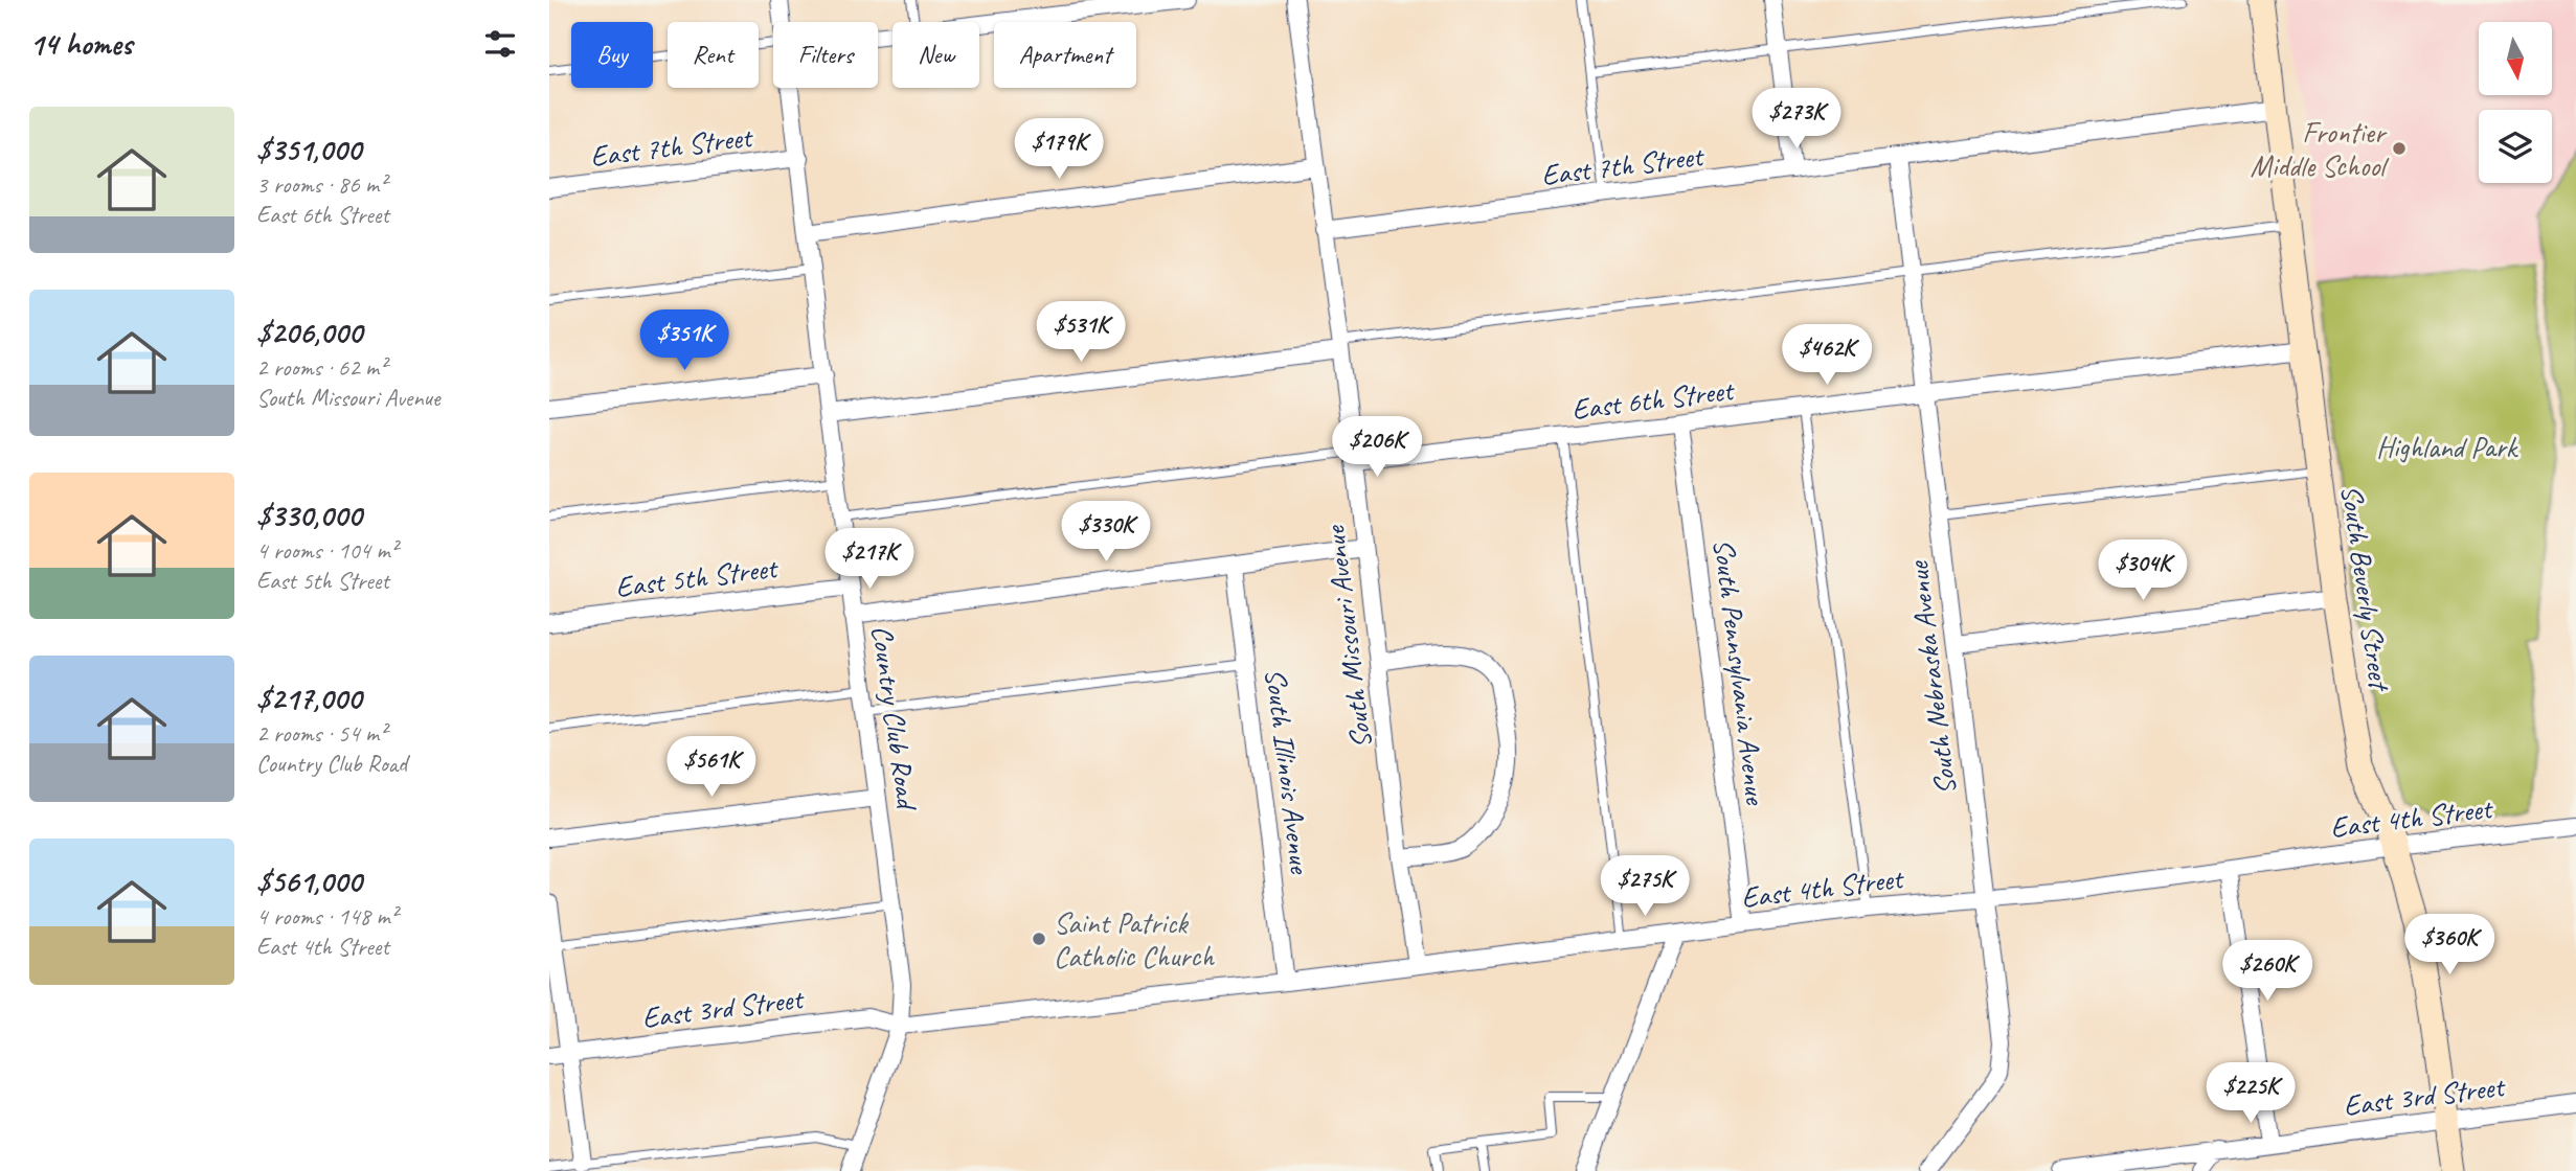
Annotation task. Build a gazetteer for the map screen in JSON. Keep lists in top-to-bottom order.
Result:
{
  "streets": {
    "main road": ["South Beverly Street"],
    "street": [
      "East 7th Street",
      "East 6th Street",
      "East 5th Street",
      "South Missouri Avenue",
      "South Pennsylvania Avenue",
      "South Nebraska Avenue",
      "Country Club Road",
      "South Illinois Avenue",
      "East 4th Street",
      "East 3rd Street"
    ]
  },
  "crossings": [
    ["East 7th Street", "South Beverly Street"],
    ["East 7th Street", "South Missouri Avenue"],
    ["East 7th Street", "South Nebraska Avenue"],
    ["East 7th Street", "Country Club Road"],
    ["East 6th Street", "South Beverly Street"],
    ["East 6th Street", "South Missouri Avenue"],
    ["East 6th Street", "South Pennsylvania Avenue"],
    ["East 6th Street", "South Nebraska Avenue"],
    ["East 5th Street", "Country Club Road"],
    ["South Beverly Street", "East 4th Street"],
    ["South Beverly Street", "East 3rd Street"],
    ["South Missouri Avenue", "East 4th Street"],
    ["South Pennsylvania Avenue", "East 4th Street"],
    ["South Nebraska Avenue", "East 4th Street"],
    ["Country Club Road", "East 4th Street"],
    ["Country Club Road", "East 3rd Street"],
    ["South Illinois Avenue", "East 4th Street"],
    ["East 4th Street", "East 3rd Street"]
  ],
  "parks": ["Highland Park"],
  "places": ["Frontier Middle School", "Saint Patrick Catholic Church"],
  "north": "bottom",
  "page": {
    "heading": "14 homes",
    "chip": [
      "Buy",
      "Rent",
      "Filters",
      "New",
      "Apartment"
    ],
    "list": [
      {
        "name": "$351,000",
        "note": "3 rooms · 86 m² · East 6th Street"
      },
      {
        "name": "$206,000",
        "note": "2 rooms · 62 m² · South Missouri Avenue"
      },
      {
        "name": "$330,000",
        "note": "4 rooms · 104 m² · East 5th Street"
      },
      {
        "name": "$217,000",
        "note": "2 rooms · 54 m² · Country Club Road"
      },
      {
        "name": "$561,000",
        "note": "4 rooms · 148 m² · East 4th Street"
      }
    ],
    "price": [
      "$273K",
      "$179K",
      "$531K",
      "$351K",
      "$462K",
      "$206K",
      "$330K",
      "$217K",
      "$304K",
      "$561K",
      "$275K",
      "$360K",
      "$260K",
      "$225K"
    ]
  }
}
